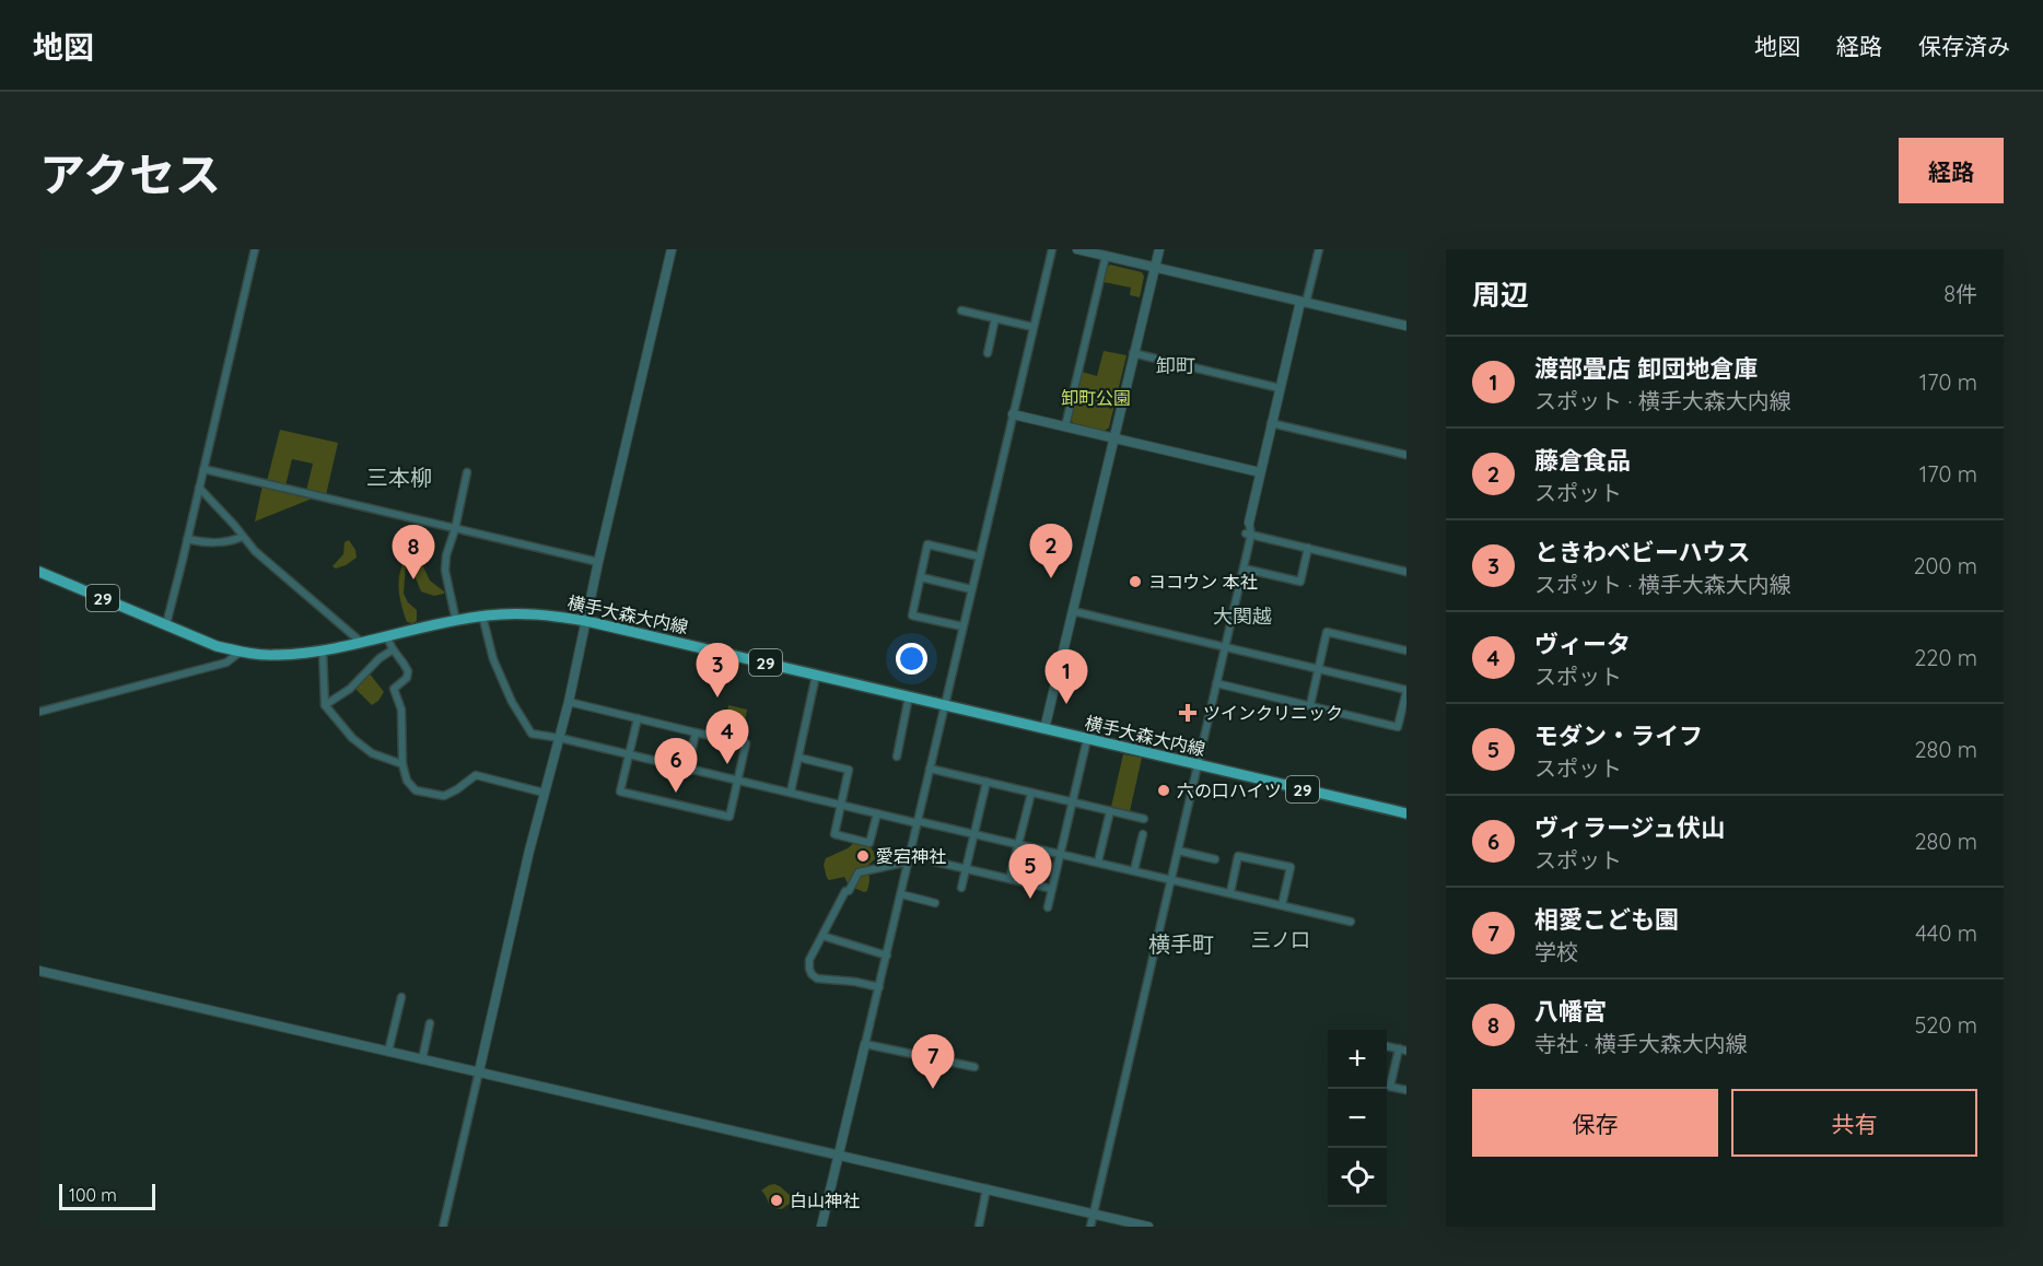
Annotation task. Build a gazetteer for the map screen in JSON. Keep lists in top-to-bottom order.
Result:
{
  "streets": {
    "main road": ["29", "横手大森大内線"]
  },
  "districts": [
    "卸町",
    "三本柳",
    "大関越",
    "三ノ口",
    "横手町"
  ],
  "parks": ["卸町公園"],
  "places": {
    "other": [
      "ヨコウン 本社",
      "六の口ハイツ",
      "愛宕神社",
      "白山神社"
    ],
    "health": ["ツインクリニック"]
  },
  "scale_bar": "100 m",
  "page": {
    "header": "地図",
    "nav": ["地図", "経路", "保存済み"],
    "title": "アクセス",
    "buttons": [
      "経路",
      ["保存", "共有"]
    ],
    "heading": ["周辺", "8件"],
    "list": [
      {
        "mark": "1",
        "name": "渡部畳店 卸団地倉庫",
        "note": "スポット · 横手大森大内線",
        "value": "170 m"
      },
      {
        "mark": "2",
        "name": "藤倉食品",
        "note": "スポット",
        "value": "170 m"
      },
      {
        "mark": "3",
        "name": "ときわベビーハウス",
        "note": "スポット · 横手大森大内線",
        "value": "200 m"
      },
      {
        "mark": "4",
        "name": "ヴィータ",
        "note": "スポット",
        "value": "220 m"
      },
      {
        "mark": "5",
        "name": "モダン・ライフ",
        "note": "スポット",
        "value": "280 m"
      },
      {
        "mark": "6",
        "name": "ヴィラージュ伏山",
        "note": "スポット",
        "value": "280 m"
      },
      {
        "mark": "7",
        "name": "相愛こども園",
        "note": "学校",
        "value": "440 m"
      },
      {
        "mark": "8",
        "name": "八幡宮",
        "note": "寺社 · 横手大森大内線",
        "value": "520 m"
      }
    ],
    "pins": [
      "2",
      "8",
      "3",
      "1",
      "4",
      "6",
      "5",
      "7"
    ],
    "map_buttons": ["+", "−"],
    "scale": "100 m"
  }
}
